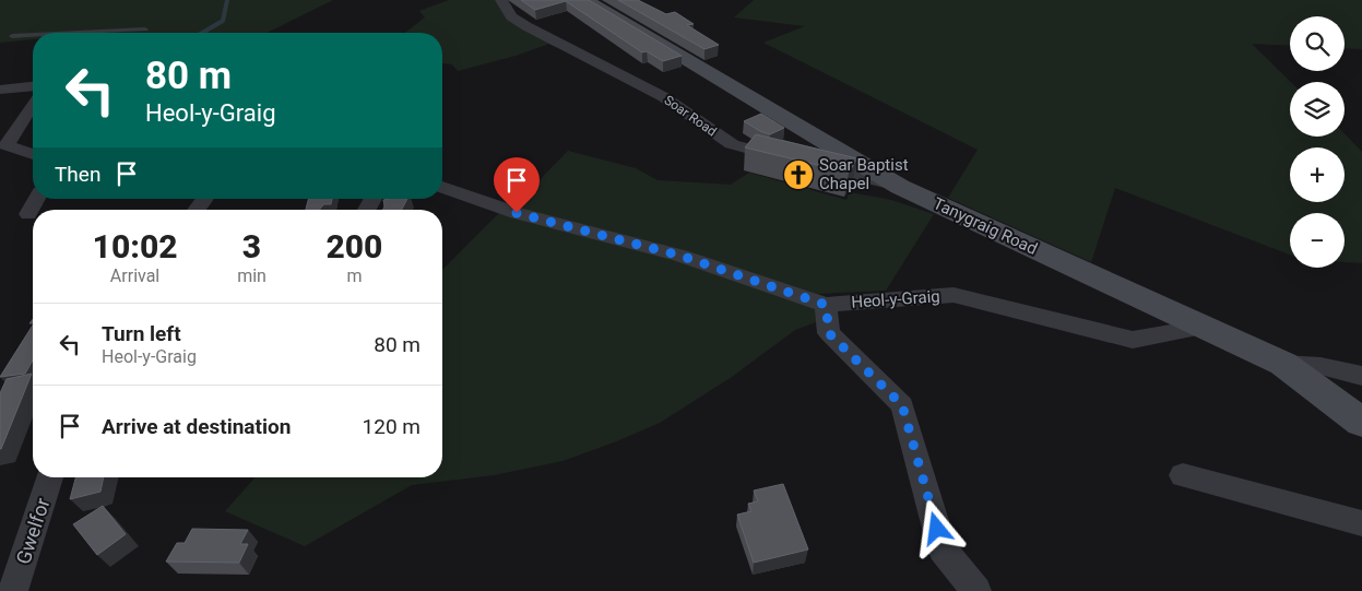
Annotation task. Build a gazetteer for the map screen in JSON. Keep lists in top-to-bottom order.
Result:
{
  "streets": {
    "main road": ["Tanygraig Road"],
    "street": ["Soar Road", "Heol-y-Graig", "Gwelfor"]
  },
  "crossings": [
    ["Tanygraig Road", "Heol-y-Graig"]
  ],
  "places": {
    "church": ["Soar Baptist Chapel"]
  },
  "page": {
    "map_buttons": ["+", "−"],
    "turn": ["80 m", "Heol-y-Graig"],
    "then": "Then",
    "eta": [
      "10:02",
      "Arrival",
      "3",
      "min",
      "200",
      "m"
    ],
    "list": [
      {
        "name": "Turn left",
        "note": "Heol-y-Graig",
        "value": "80 m"
      },
      {
        "name": "Arrive at destination",
        "value": "120 m"
      }
    ]
  }
}
